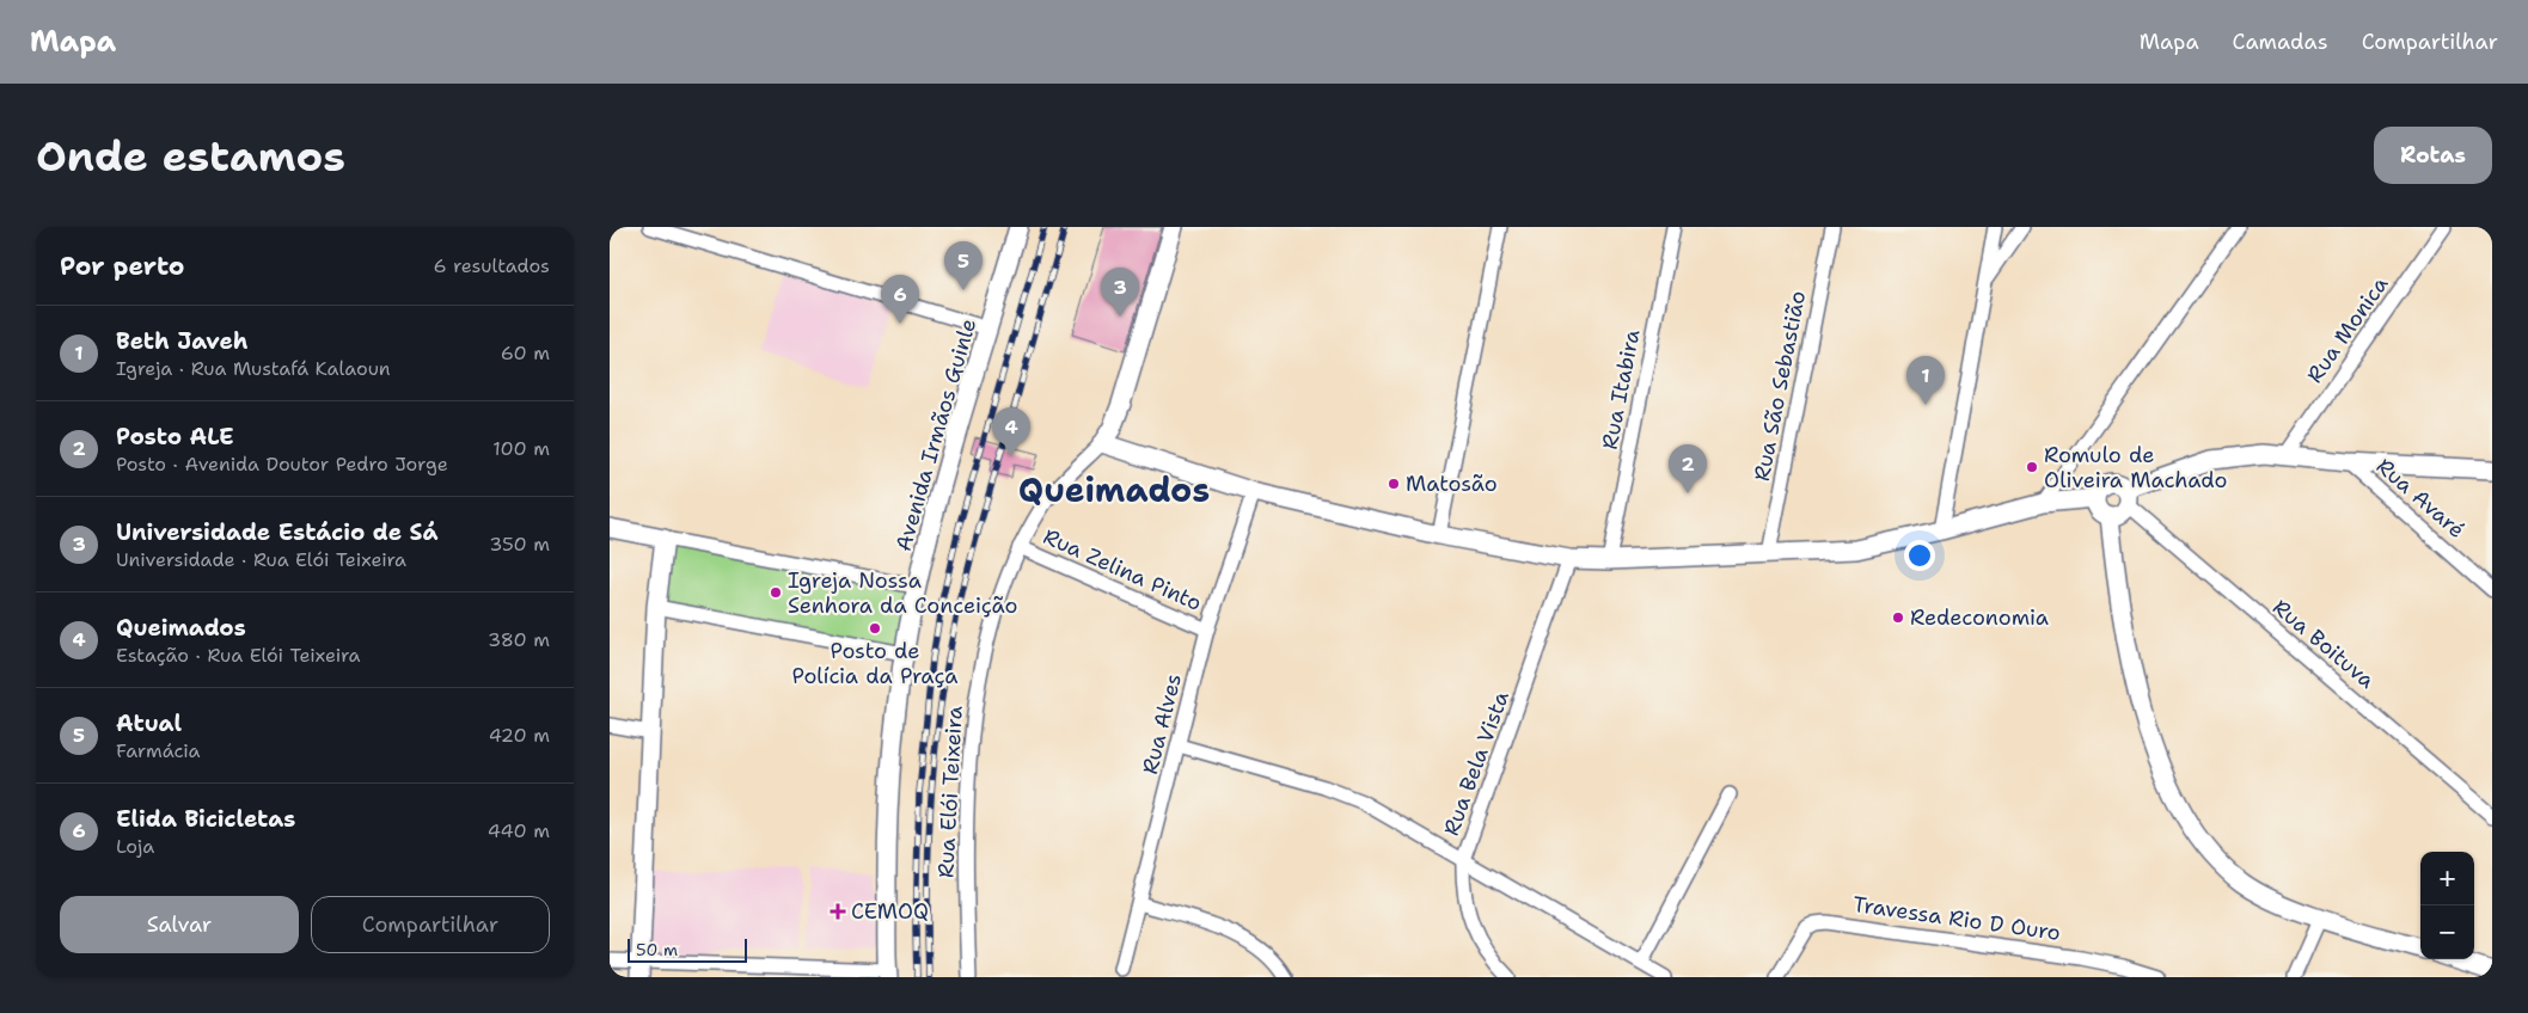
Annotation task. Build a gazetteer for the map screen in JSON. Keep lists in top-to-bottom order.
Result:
{
  "streets": {
    "main road": ["Avenida Irmãos Guinle", "Rua Elói Teixeira"],
    "street": [
      "Rua Monica",
      "Rua São Sebastião",
      "Rua Itabira",
      "Rua Avaré",
      "Rua Zelina Pinto",
      "Rua Boituva",
      "Rua Alves",
      "Rua Bela Vista",
      "Travessa Rio D Ouro"
    ]
  },
  "crossings": [
    ["Rua Zelina Pinto", "Rua Alves"],
    ["Rua Zelina Pinto", "Rua Elói Teixeira"]
  ],
  "districts": ["Queimados"],
  "places": {
    "other": [
      "Romulo de Oliveira Machado",
      "Matosão",
      "Igreja Nossa Senhora da Conceição",
      "Redeconomia",
      "Posto de Polícia da Praça"
    ],
    "health": ["CEMOQ"]
  },
  "scale_bar": "50 m",
  "page": {
    "header": "Mapa",
    "nav": ["Mapa", "Camadas", "Compartilhar"],
    "buttons": [
      "Rotas",
      ["Salvar", "Compartilhar"]
    ],
    "title": "Onde estamos",
    "heading": ["Por perto", "6 resultados"],
    "pins": [
      "5",
      "3",
      "6",
      "1",
      "4",
      "2"
    ],
    "list": [
      {
        "mark": "1",
        "name": "Beth Javeh",
        "note": "Igreja · Rua Mustafá Kalaoun",
        "value": "60 m"
      },
      {
        "mark": "2",
        "name": "Posto ALE",
        "note": "Posto · Avenida Doutor Pedro Jorge",
        "value": "100 m"
      },
      {
        "mark": "3",
        "name": "Universidade Estácio de Sá",
        "note": "Universidade · Rua Elói Teixeira",
        "value": "350 m"
      },
      {
        "mark": "4",
        "name": "Queimados",
        "note": "Estação · Rua Elói Teixeira",
        "value": "380 m"
      },
      {
        "mark": "5",
        "name": "Atual",
        "note": "Farmácia",
        "value": "420 m"
      },
      {
        "mark": "6",
        "name": "Elida Bicicletas",
        "note": "Loja",
        "value": "440 m"
      }
    ],
    "map_buttons": ["+", "−"],
    "scale": "50 m"
  }
}
